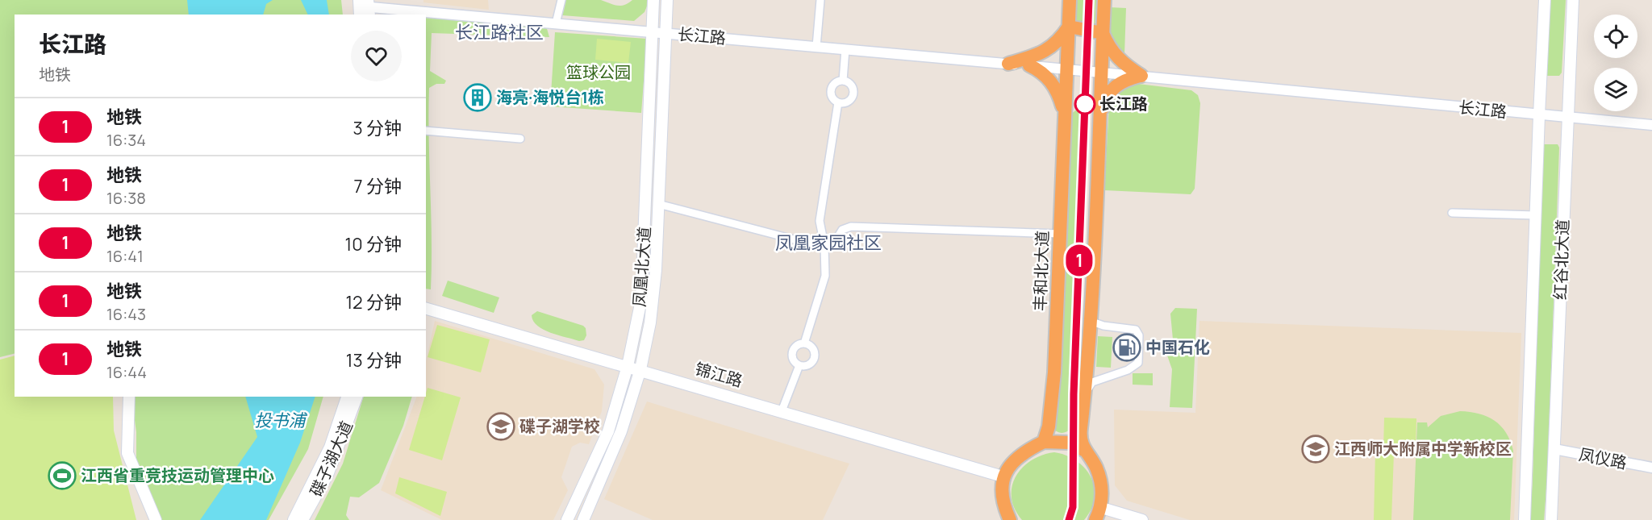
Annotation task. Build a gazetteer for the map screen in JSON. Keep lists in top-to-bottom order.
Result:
{
  "streets": {
    "highway": ["丰和北大道"],
    "main road": [
      "红谷北大道",
      "凤凰北大道",
      "锦江路",
      "碟子湖大道"
    ],
    "street": ["长江路", "凤仪路"]
  },
  "crossings": [
    ["长江路", "红谷北大道"],
    ["长江路", "凤凰北大道"],
    ["长江路", "丰和北大道"],
    ["红谷北大道", "凤仪路"],
    ["凤凰北大道", "锦江路"]
  ],
  "districts": ["长江路社区", "凤凰家园社区"],
  "water": ["投书浦"],
  "parks": ["篮球公园"],
  "places": {
    "building": ["海亮·海悦台1栋"],
    "other": ["长江路"],
    "fuel station": ["中国石化"],
    "school or university": ["碟子湖学校", "江西师大附属中学新校区"],
    "sports": ["江西省重竞技运动管理中心"]
  },
  "lines": ["metro line 1"],
  "page": {
    "on_map": "1",
    "heading": ["长江路", "地铁"],
    "list": [
      {
        "mark": "1",
        "name": "地铁",
        "note": "16:34",
        "value": "3 分钟"
      },
      {
        "mark": "1",
        "name": "地铁",
        "note": "16:38",
        "value": "7 分钟"
      },
      {
        "mark": "1",
        "name": "地铁",
        "note": "16:41",
        "value": "10 分钟"
      },
      {
        "mark": "1",
        "name": "地铁",
        "note": "16:43",
        "value": "12 分钟"
      },
      {
        "mark": "1",
        "name": "地铁",
        "note": "16:44",
        "value": "13 分钟"
      }
    ]
  }
}
